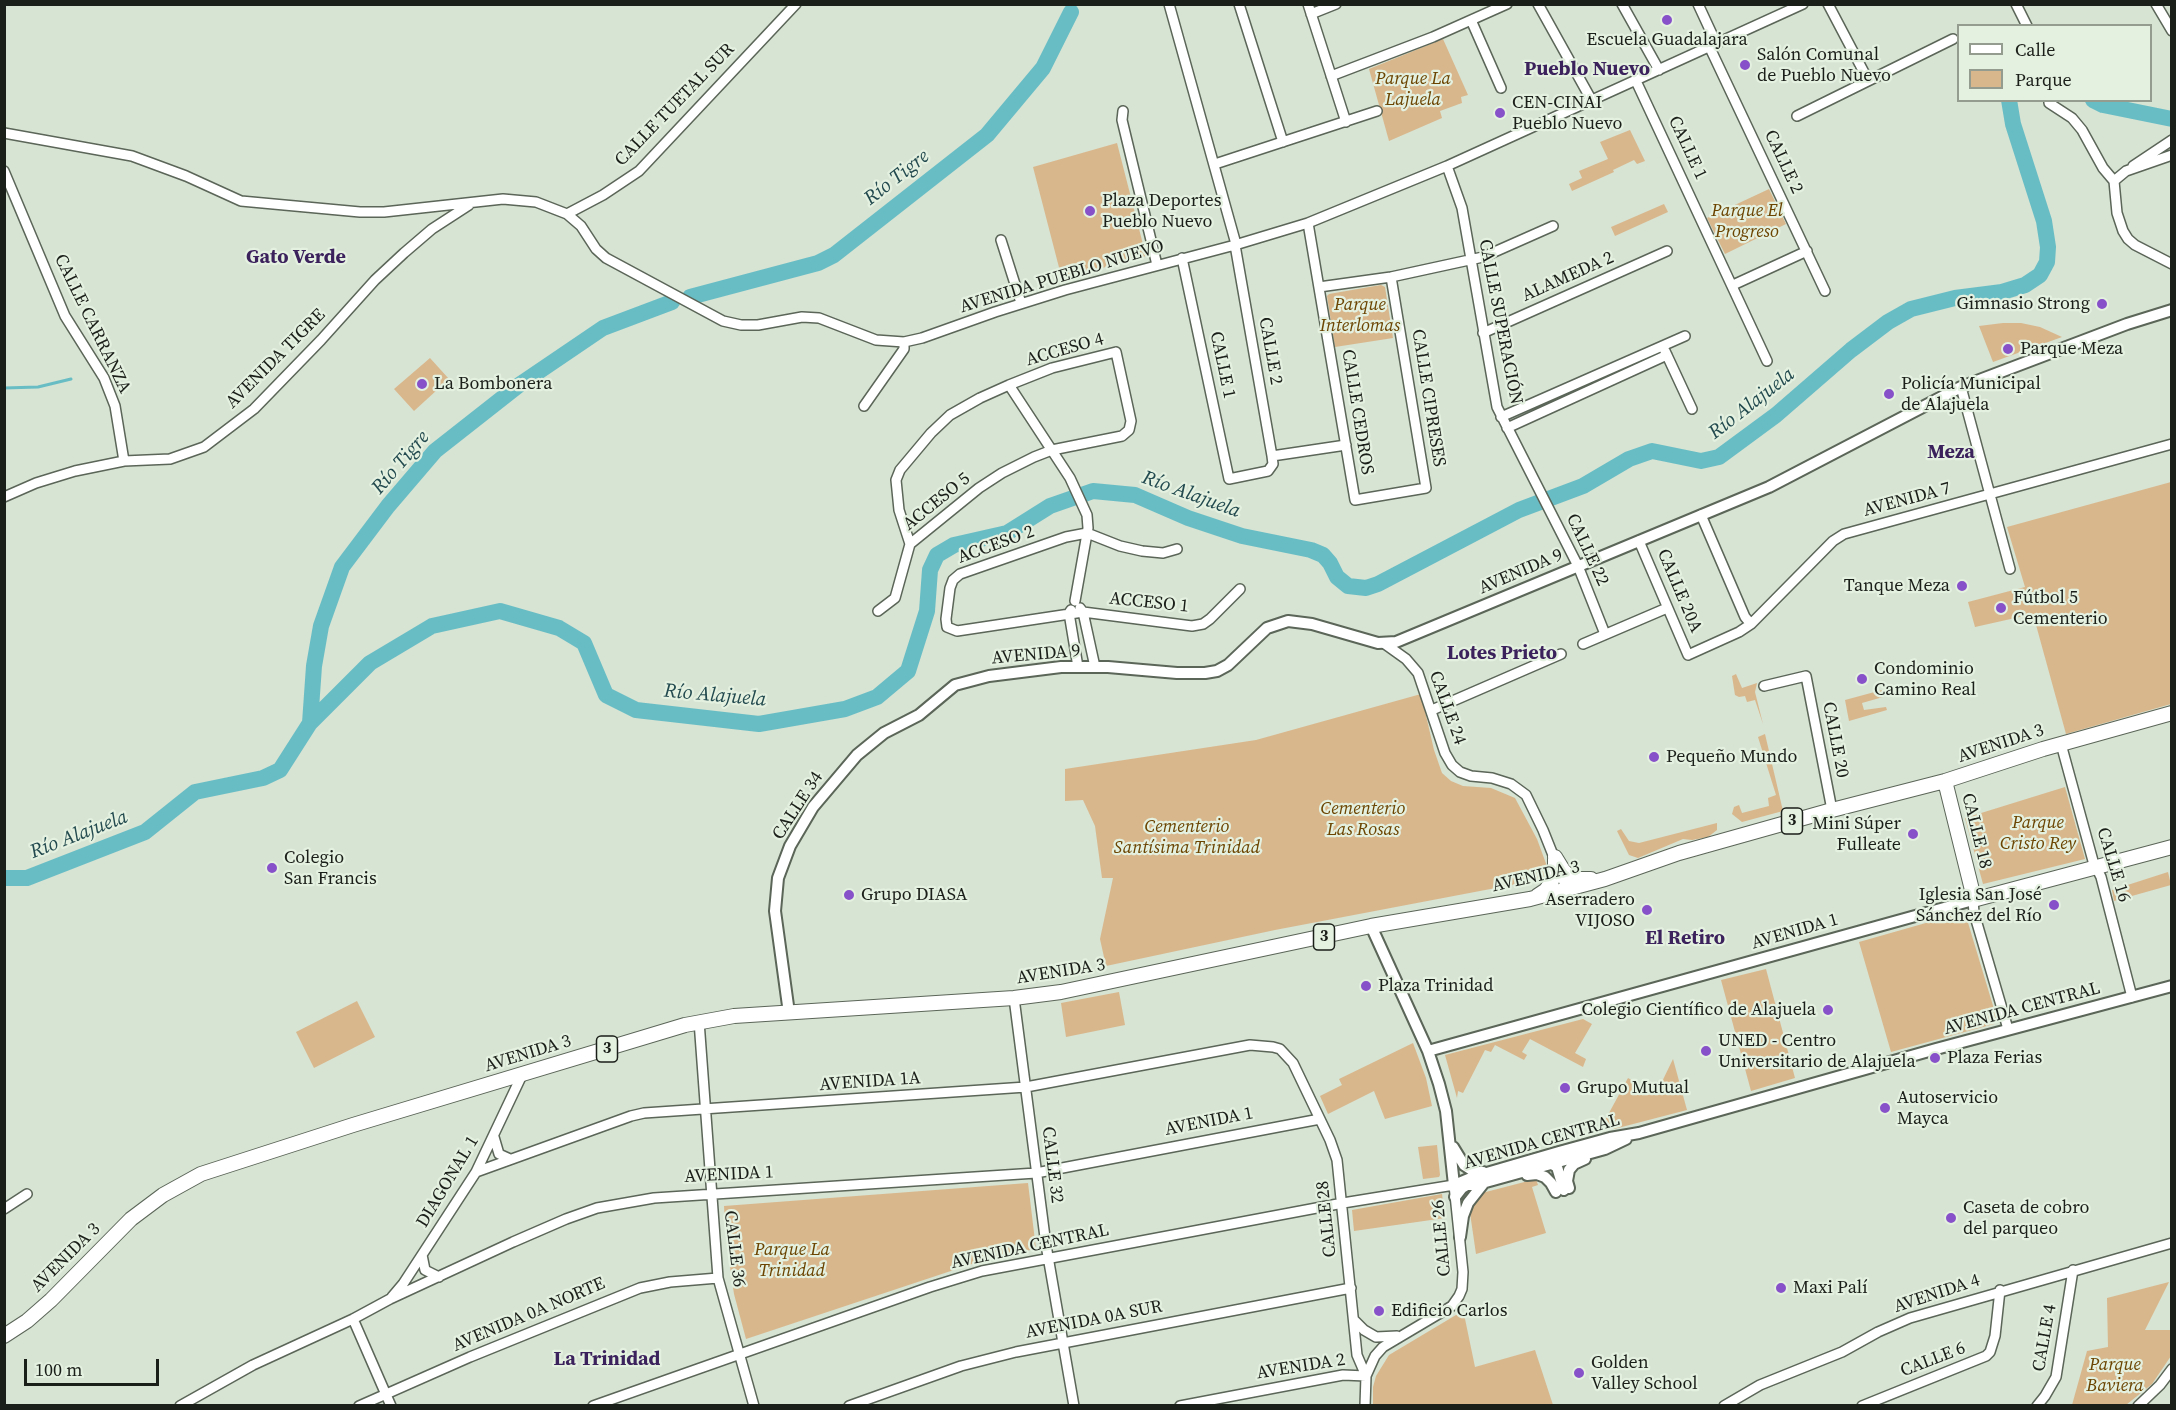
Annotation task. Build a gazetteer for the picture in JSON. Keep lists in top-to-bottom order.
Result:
{
  "streets": {
    "main road": [
      "AVENIDA 3",
      "3",
      "CALLE 18",
      "AVENIDA 1"
    ],
    "street": [
      "CALLE TUETAL SUR",
      "CALLE 1",
      "CALLE 2",
      "AVENIDA PUEBLO NUEVO",
      "ALAMEDA 2",
      "CALLE SUPERACIÓN",
      "CALLE CARRANZA",
      "ACCESO 4",
      "AVENIDA TIGRE",
      "CALLE CIPRESES",
      "CALLE CEDROS",
      "AVENIDA 7",
      "ACCESO 5",
      "ACCESO 2",
      "CALLE 22",
      "AVENIDA 9",
      "CALLE 20A",
      "ACCESO 1",
      "CALLE 24",
      "CALLE 20",
      "CALLE 34",
      "CALLE 16",
      "AVENIDA CENTRAL",
      "AVENIDA 1A",
      "CALLE 32",
      "DIAGONAL 1",
      "CALLE 28",
      "CALLE 26",
      "CALLE 36",
      "AVENIDA 4",
      "AVENIDA 0A NORTE",
      "AVENIDA 0A SUR",
      "CALLE 4",
      "CALLE 6",
      "AVENIDA 2"
    ]
  },
  "crossings": [
    ["CALLE TUETAL SUR", "AVENIDA PUEBLO NUEVO"],
    ["CALLE 1", "CALLE 2"],
    ["CALLE 1", "AVENIDA PUEBLO NUEVO"],
    ["CALLE 2", "AVENIDA PUEBLO NUEVO"],
    ["AVENIDA PUEBLO NUEVO", "CALLE SUPERACIÓN"],
    ["AVENIDA PUEBLO NUEVO", "AVENIDA TIGRE"],
    ["AVENIDA PUEBLO NUEVO", "CALLE CEDROS"],
    ["ALAMEDA 2", "CALLE SUPERACIÓN"],
    ["CALLE SUPERACIÓN", "CALLE 22"],
    ["CALLE CARRANZA", "AVENIDA TIGRE"],
    ["ACCESO 4", "ACCESO 5"],
    ["CALLE CIPRESES", "CALLE CEDROS"],
    ["AVENIDA 7", "CALLE 20A"],
    ["ACCESO 2", "ACCESO 1"],
    ["CALLE 22", "AVENIDA 9"],
    ["AVENIDA 9", "CALLE 20A"],
    ["AVENIDA 9", "CALLE 24"],
    ["AVENIDA 9", "CALLE 34"],
    ["CALLE 24", "AVENIDA 3"],
    ["CALLE 20", "AVENIDA 3"],
    ["AVENIDA 3", "CALLE 34"],
    ["AVENIDA 3", "CALLE 18"],
    ["AVENIDA 3", "CALLE 16"],
    ["AVENIDA 3", "CALLE 32"],
    ["AVENIDA 3", "DIAGONAL 1"],
    ["AVENIDA 3", "CALLE 36"],
    ["CALLE 18", "AVENIDA 1"],
    ["CALLE 18", "AVENIDA CENTRAL"],
    ["CALLE 16", "AVENIDA 1"],
    ["CALLE 16", "AVENIDA CENTRAL"],
    ["AVENIDA 1", "CALLE 32"],
    ["AVENIDA 1", "DIAGONAL 1"],
    ["AVENIDA 1", "CALLE 28"],
    ["AVENIDA 1", "CALLE 36"],
    ["AVENIDA CENTRAL", "CALLE 32"],
    ["AVENIDA CENTRAL", "CALLE 28"],
    ["AVENIDA CENTRAL", "CALLE 26"],
    ["AVENIDA CENTRAL", "CALLE 36"],
    ["AVENIDA 1A", "CALLE 32"],
    ["AVENIDA 1A", "DIAGONAL 1"],
    ["AVENIDA 1A", "CALLE 28"],
    ["AVENIDA 1A", "CALLE 36"],
    ["CALLE 32", "AVENIDA 0A SUR"],
    ["CALLE 28", "AVENIDA 0A SUR"],
    ["CALLE 28", "AVENIDA 2"],
    ["CALLE 26", "AVENIDA 2"],
    ["CALLE 36", "AVENIDA 0A NORTE"],
    ["AVENIDA 4", "CALLE 4"],
    ["AVENIDA 4", "CALLE 6"]
  ],
  "districts": [
    "Pueblo Nuevo",
    "Gato Verde",
    "Meza",
    "Lotes Prieto",
    "El Retiro",
    "La Trinidad"
  ],
  "water": ["Río Tigre", "Río Alajuela"],
  "parks": [
    "Parque La Lajuela",
    "Parque El Progreso",
    "Parque Interlomas",
    "Cementerio Las Rosas",
    "Parque Cristo Rey",
    "Cementerio Santísima Trinidad",
    "Parque La Trinidad",
    "Parque Baviera"
  ],
  "places": [
    "Escuela Guadalajara",
    "Salón Comunal de Pueblo Nuevo",
    "CEN-CINAI Pueblo Nuevo",
    "Plaza Deportes Pueblo Nuevo",
    "Gimnasio Strong",
    "Parque Meza",
    "La Bombonera",
    "Policía Municipal de Alajuela",
    "Tanque Meza",
    "Fútbol 5 Cementerio",
    "Condominio Camino Real",
    "Pequeño Mundo",
    "Mini Súper Fulleate",
    "Colegio San Francis",
    "Grupo DIASA",
    "Iglesia San José Sánchez del Río",
    "Aserradero VIJOSO",
    "Plaza Trinidad",
    "Colegio Científico de Alajuela",
    "UNED - Centro Universitario de Alajuela",
    "Plaza Ferias",
    "Grupo Mutual",
    "Autoservicio Mayca",
    "Caseta de cobro del parqueo",
    "Maxi Palí",
    "Edificio Carlos",
    "Golden Valley School"
  ],
  "legend": ["Calle", "Parque"],
  "scale_bar": "100 m"
}
